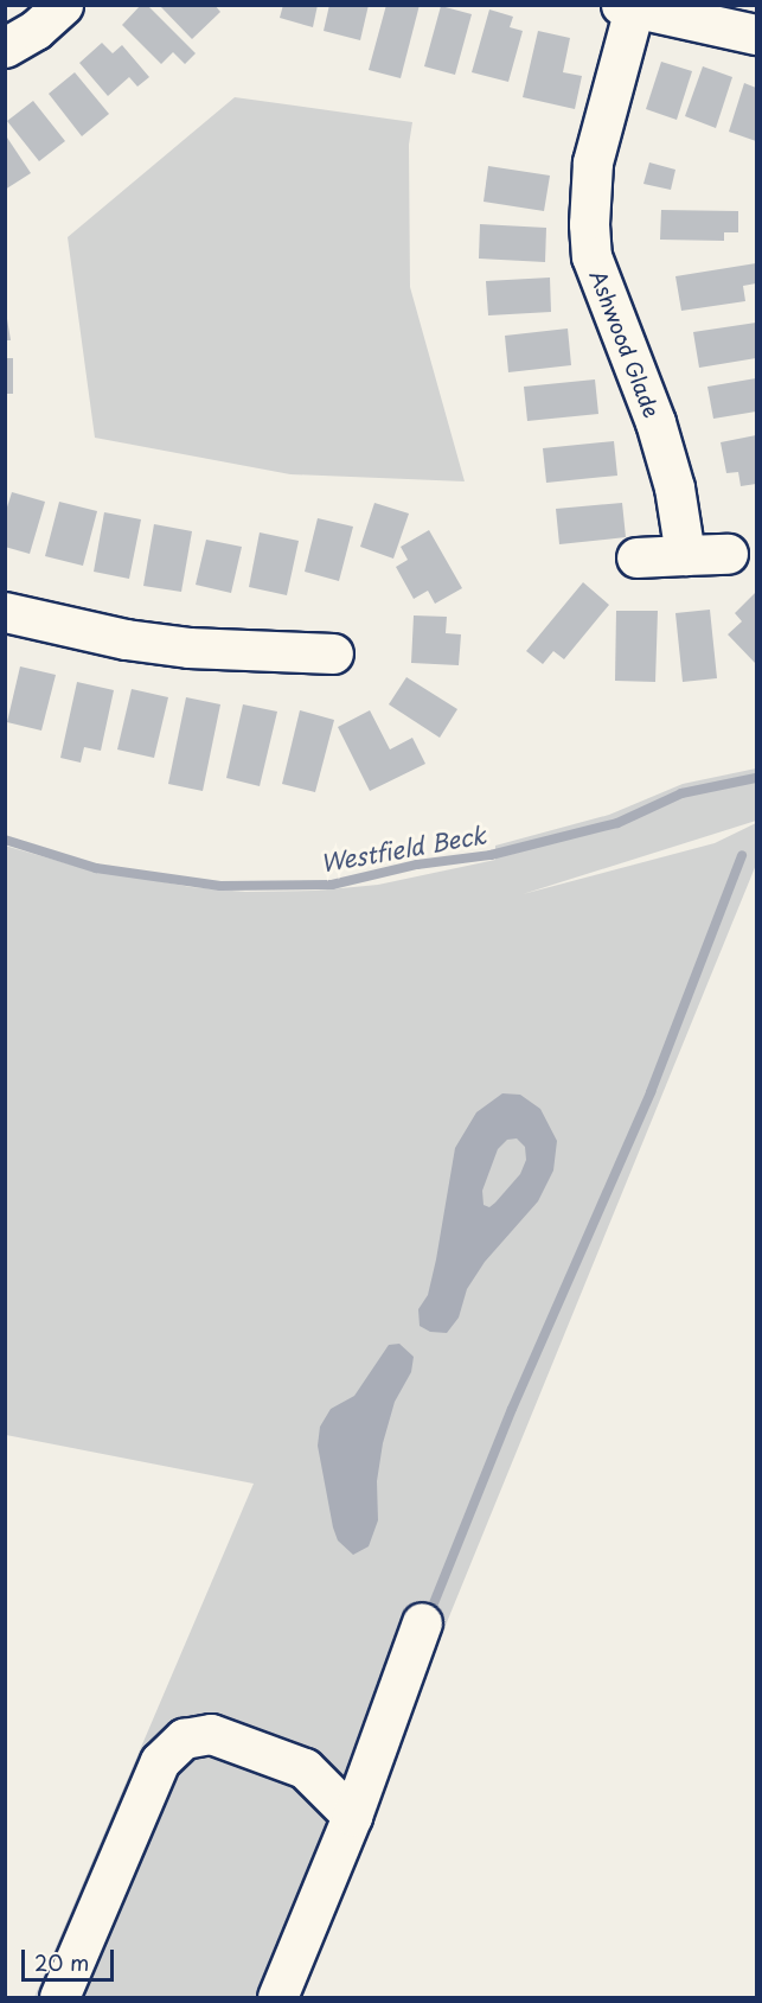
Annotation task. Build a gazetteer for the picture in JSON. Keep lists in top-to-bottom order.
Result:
{
  "streets": {
    "street": ["Ashwood Glade"]
  },
  "water": ["Westfield Beck"],
  "scale_bar": "20 m"
}
